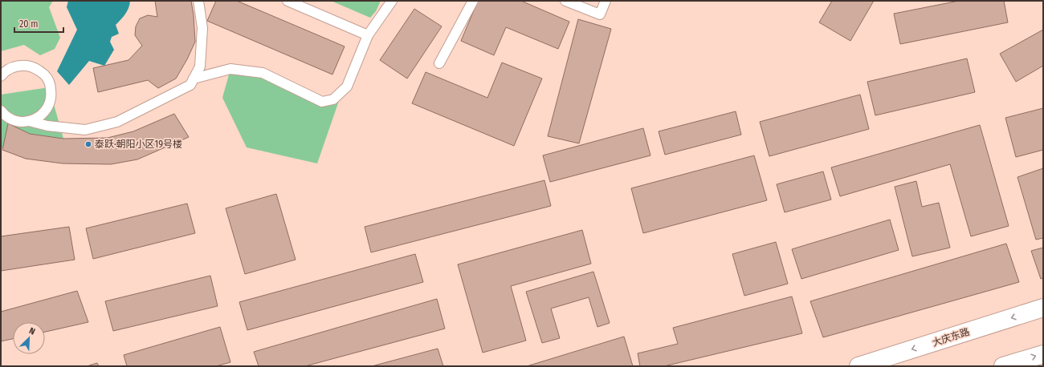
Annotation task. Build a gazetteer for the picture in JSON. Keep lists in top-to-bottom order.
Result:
{
  "streets": {
    "main road": ["大庆东路"]
  },
  "one_way": ["大庆东路"],
  "places": ["泰跃·朝阳小区19号楼"],
  "scale_bar": "20 m",
  "north": "top right"
}
